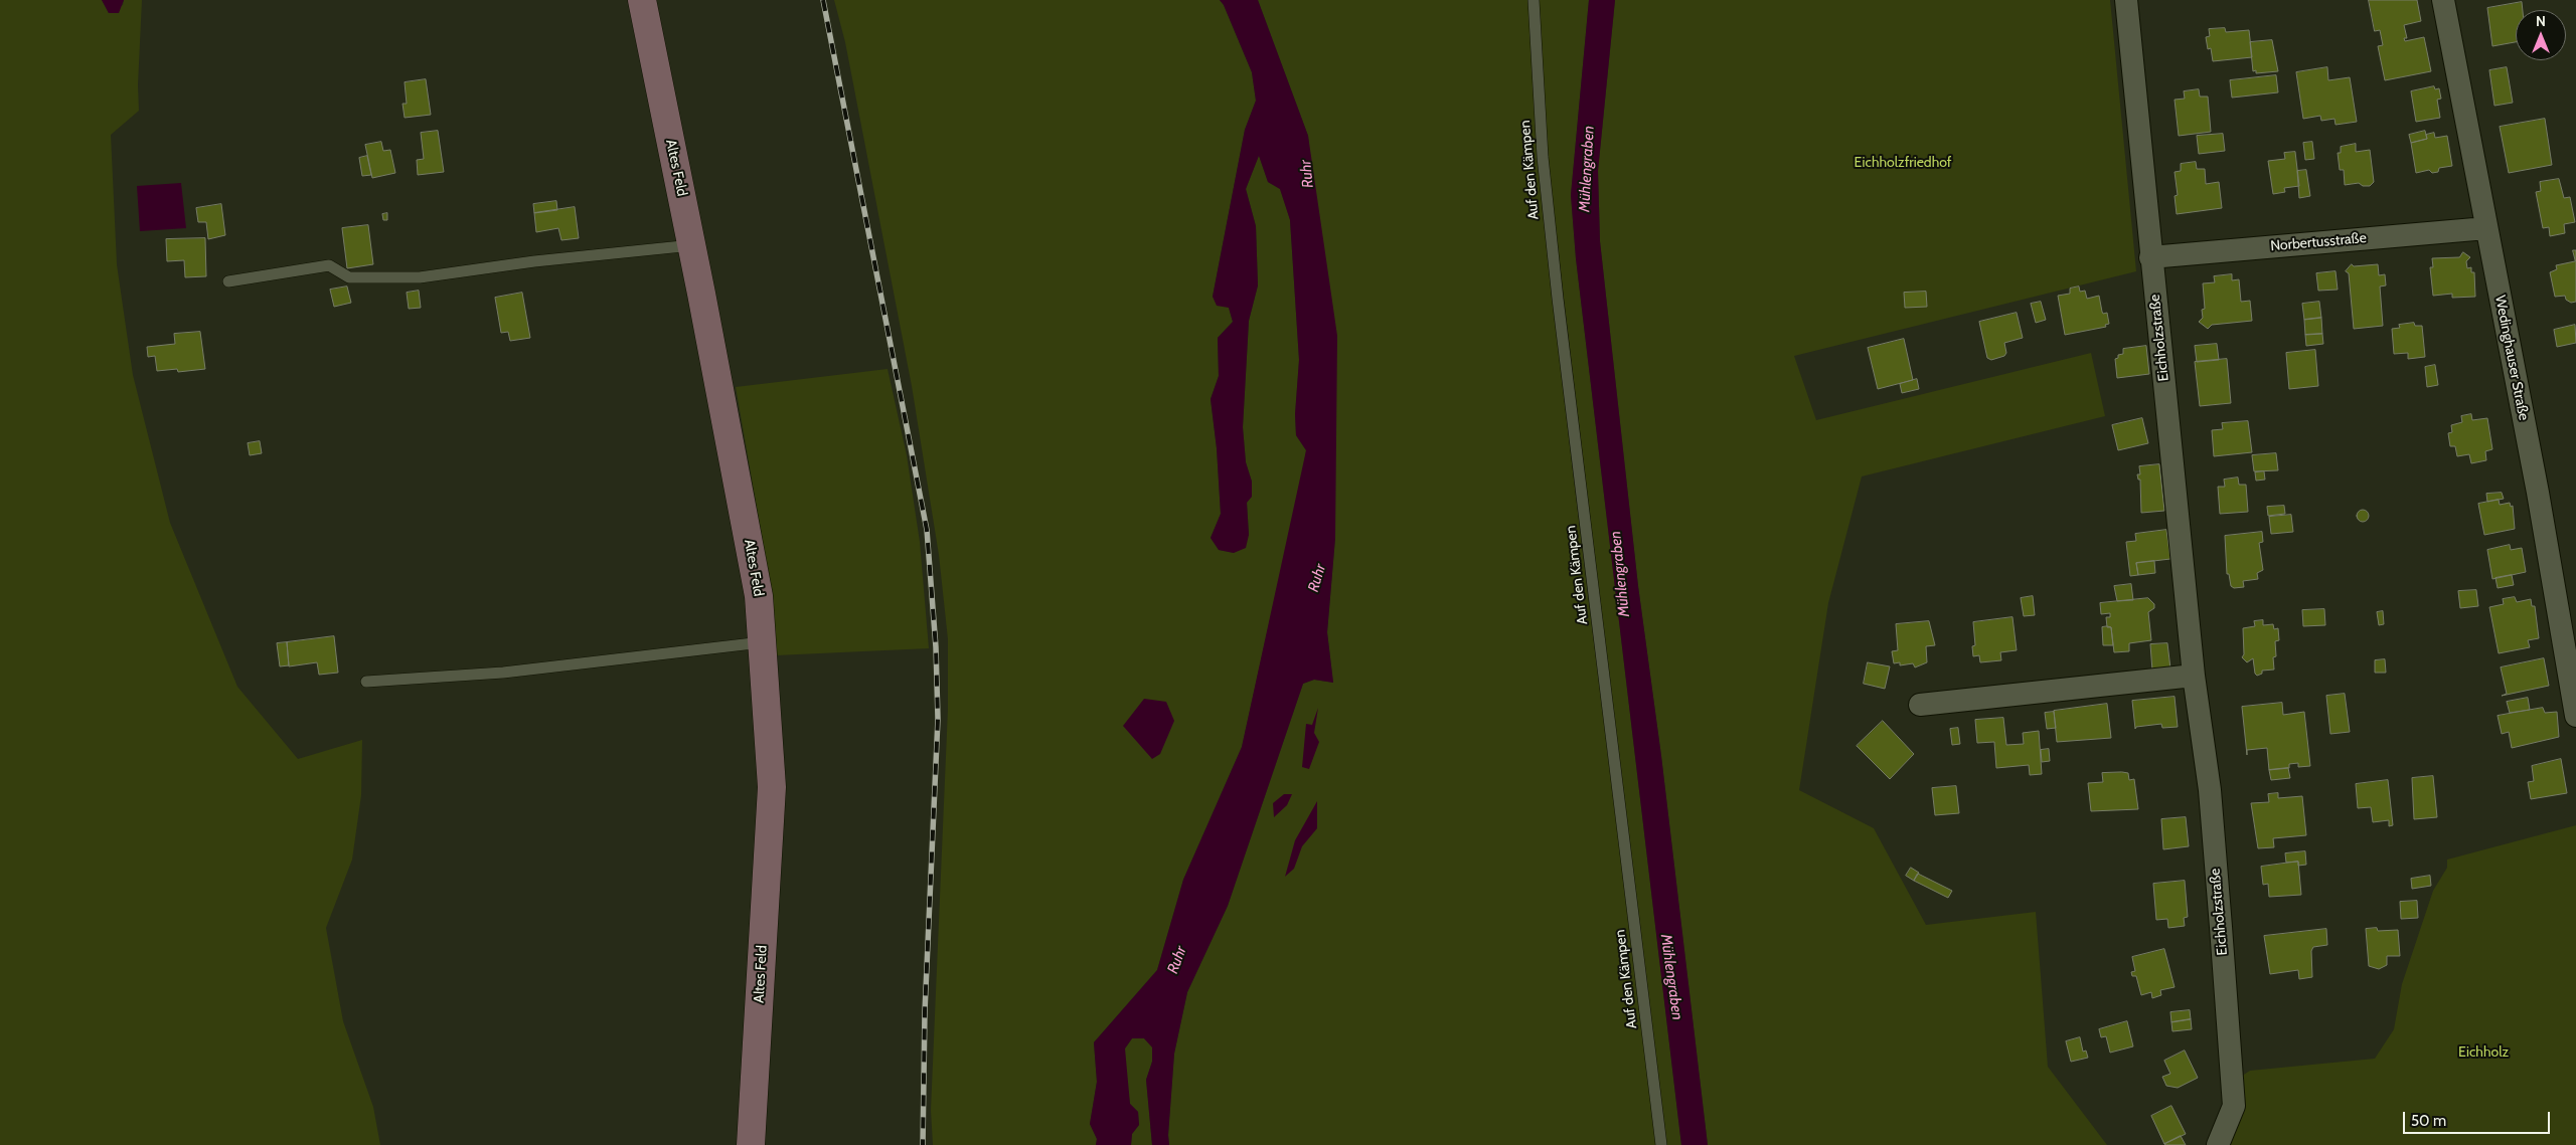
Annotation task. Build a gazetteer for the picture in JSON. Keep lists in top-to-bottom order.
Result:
{
  "streets": {
    "main road": ["Altes Feld"],
    "street": ["Norbertusstraße", "Eichholzstraße", "Wedinghauser Straße"],
    "lane": ["Auf den Kämpen"]
  },
  "crossings": [
    ["Norbertusstraße", "Eichholzstraße"],
    ["Norbertusstraße", "Wedinghauser Straße"]
  ],
  "water": ["Mühlengraben", "Ruhr"],
  "parks": ["Eichholzfriedhof", "Eichholz"],
  "scale_bar": "50 m",
  "north": "top"
}
